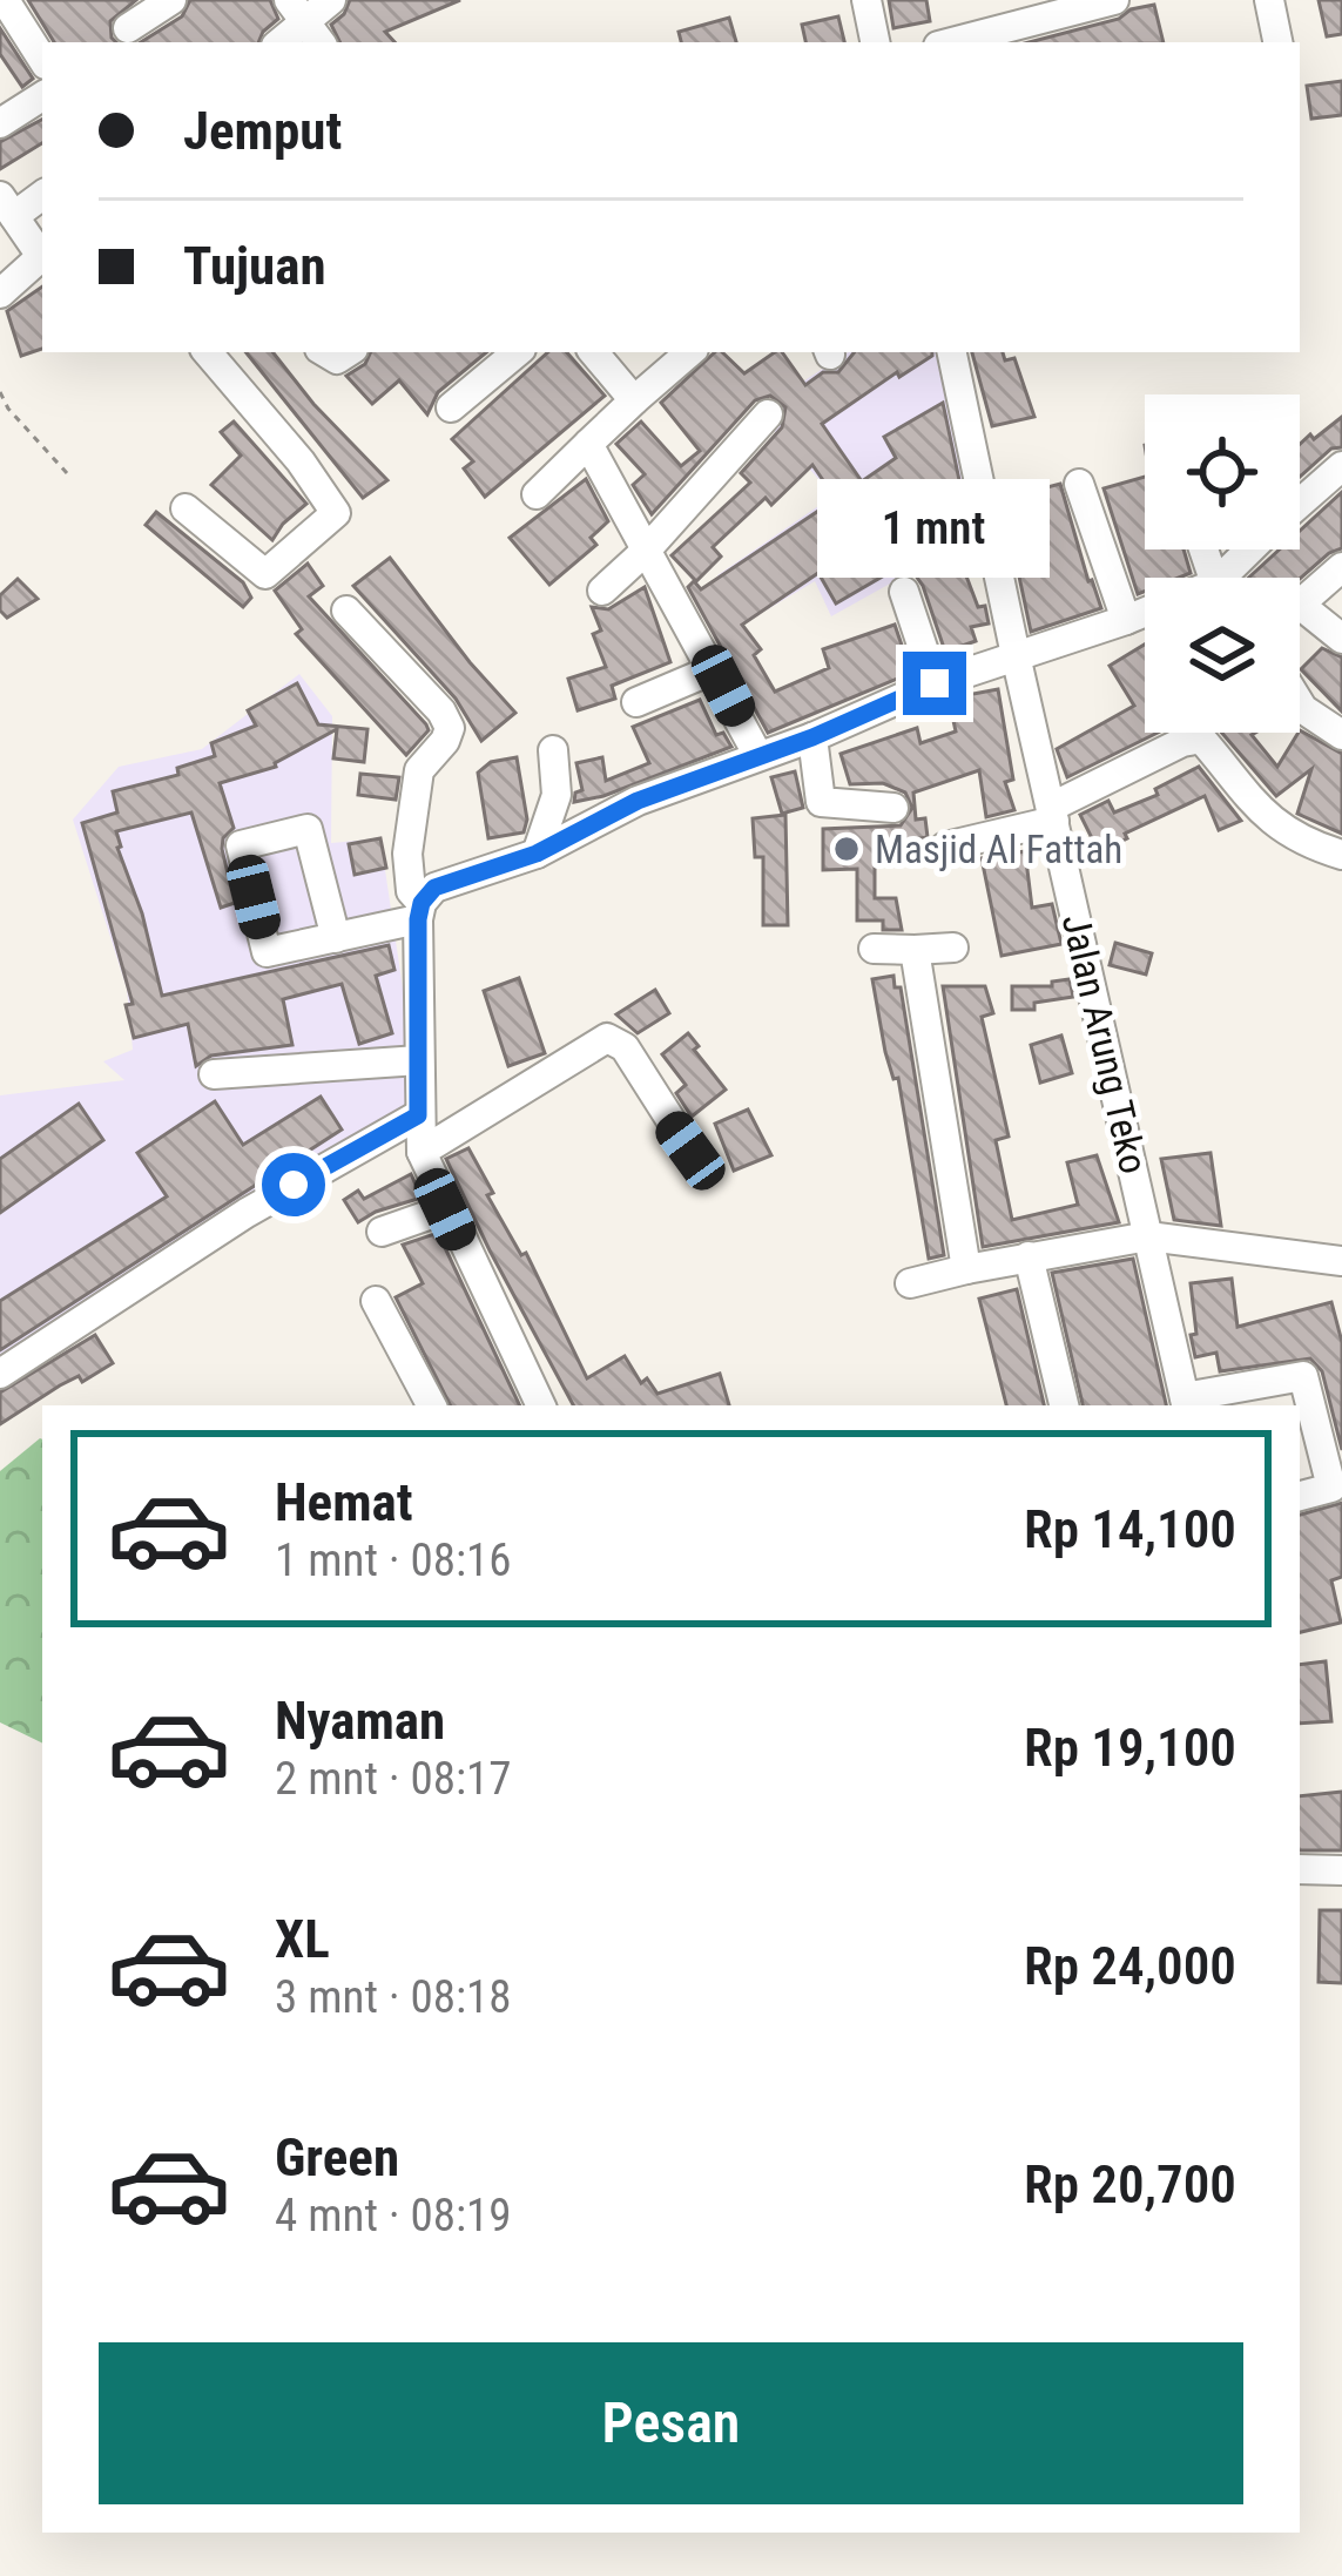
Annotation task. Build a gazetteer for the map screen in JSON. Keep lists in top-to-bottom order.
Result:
{
  "streets": {
    "street": ["Jalan Arung Teko"]
  },
  "places": ["Masjid Al Fattah"],
  "page": {
    "banner": ["Jemput", "Tujuan"],
    "bubble": "1 mnt",
    "list": [
      {
        "name": "Hemat",
        "note": "1 mnt · 08:16",
        "value": "Rp 14,100"
      },
      {
        "name": "Nyaman",
        "note": "2 mnt · 08:17",
        "value": "Rp 19,100"
      },
      {
        "name": "XL",
        "note": "3 mnt · 08:18",
        "value": "Rp 24,000"
      },
      {
        "name": "Green",
        "note": "4 mnt · 08:19",
        "value": "Rp 20,700"
      }
    ],
    "buttons": "Pesan"
  }
}
